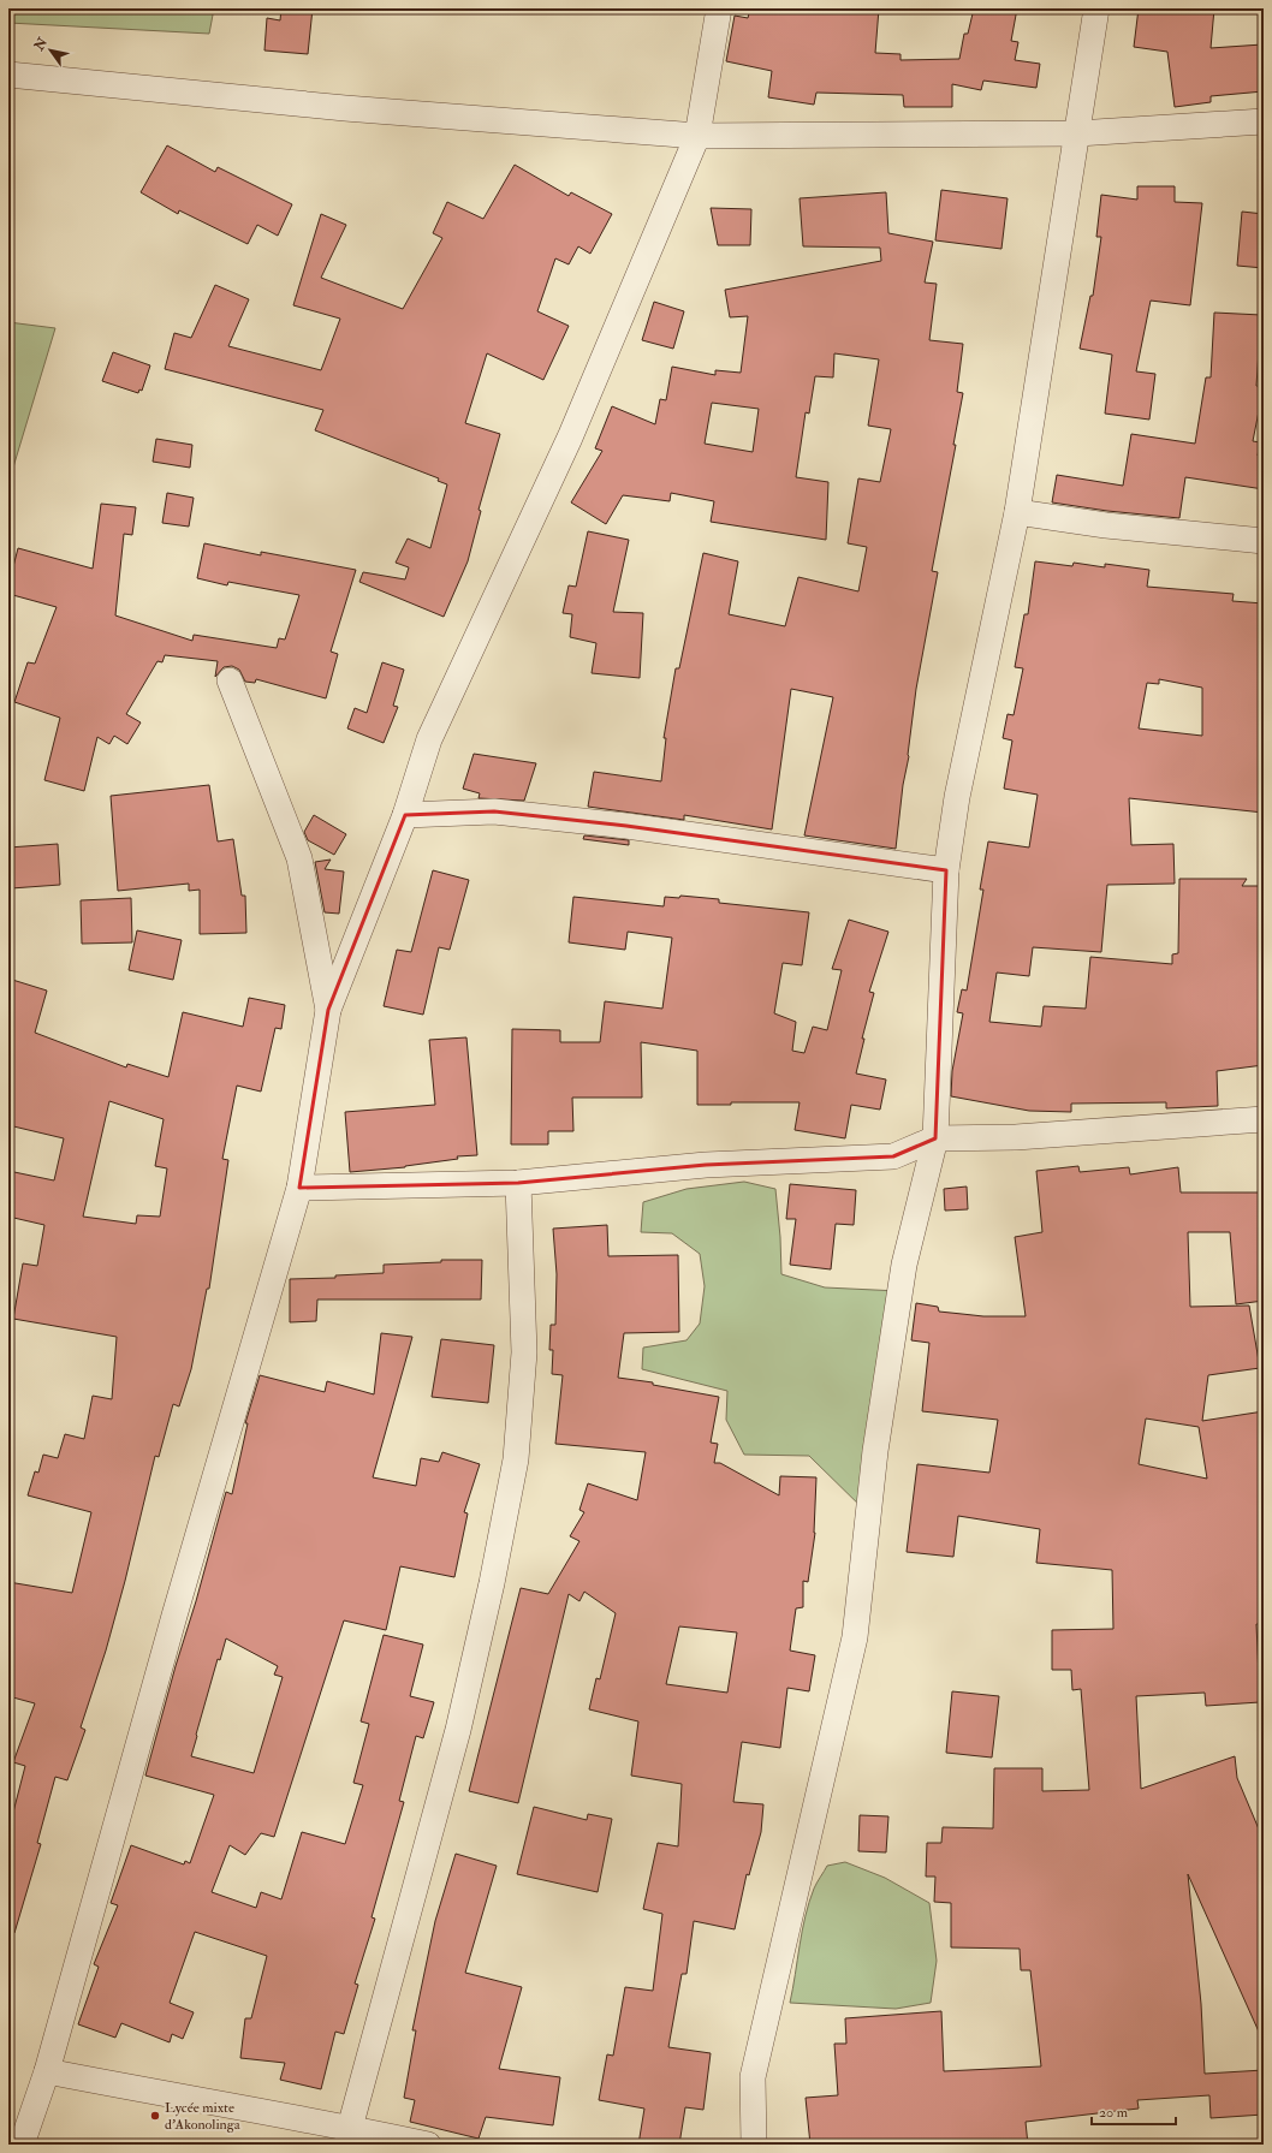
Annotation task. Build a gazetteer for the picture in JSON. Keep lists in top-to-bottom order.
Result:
{
  "places": ["Lycée mixte d'Akonolinga"],
  "scale_bar": "20 m",
  "north": "top left"
}
